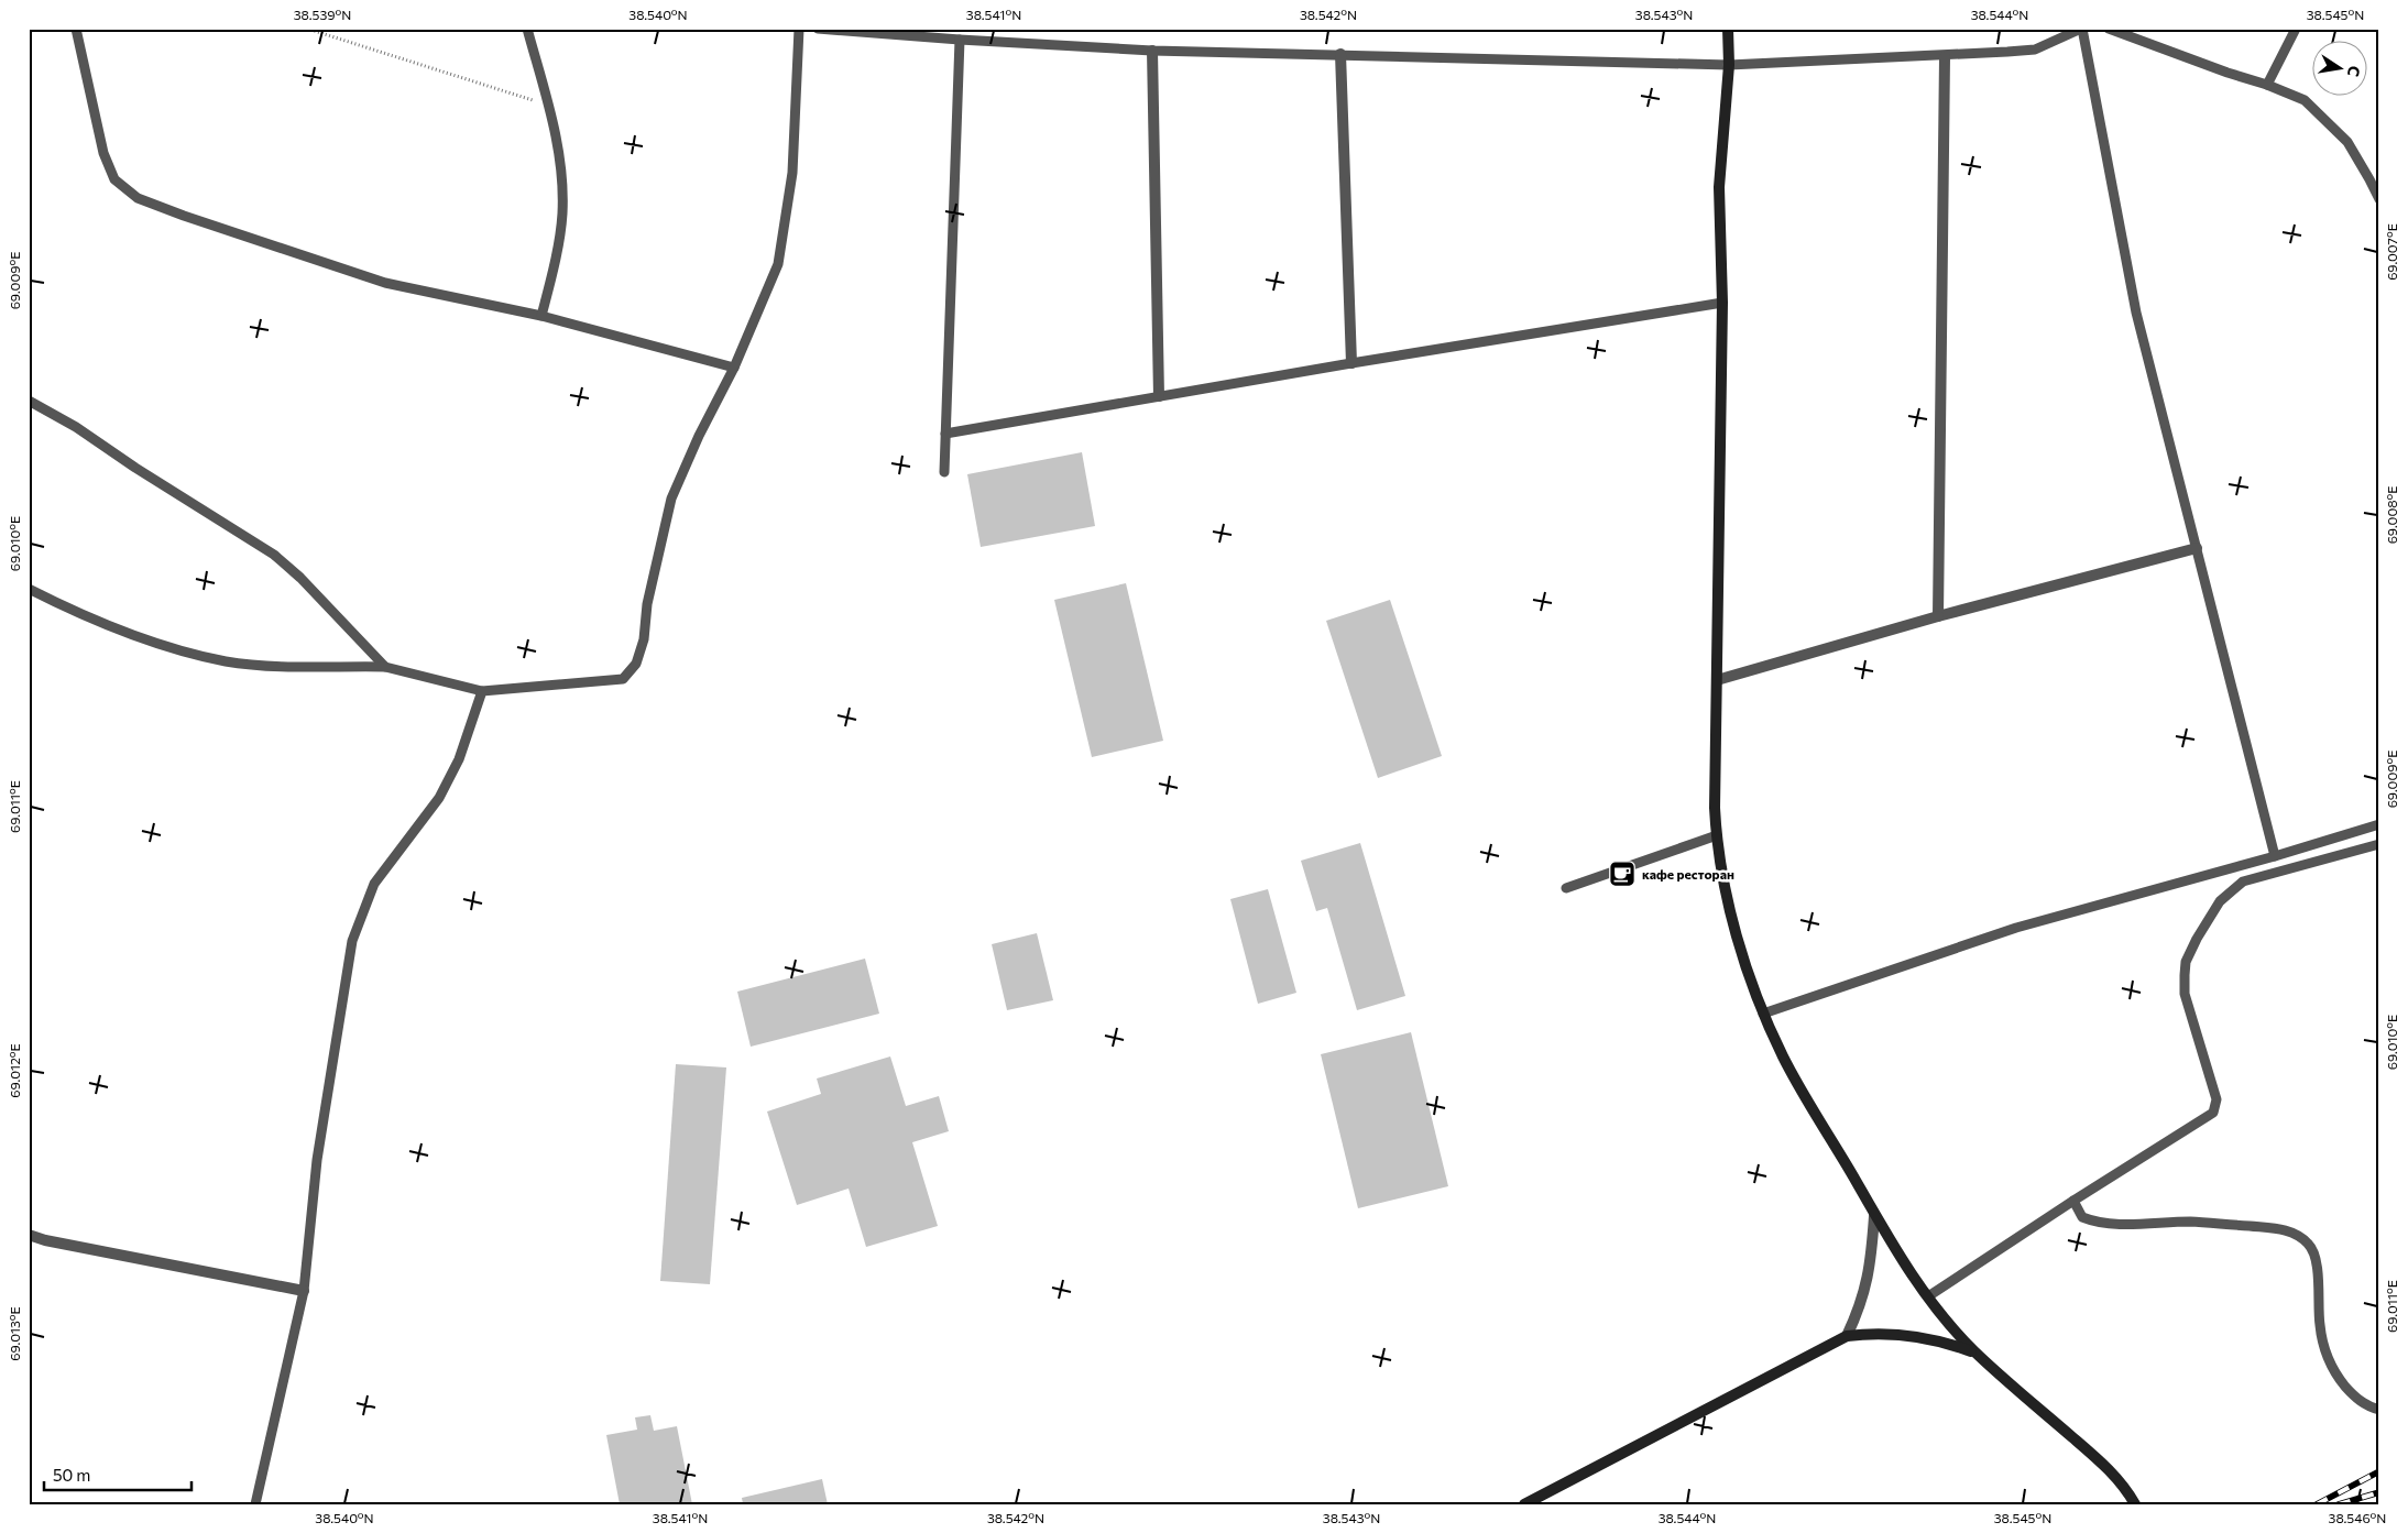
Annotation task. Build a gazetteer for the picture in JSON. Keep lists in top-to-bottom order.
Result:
{
  "places": {
    "cafe": ["кафе ресторан"]
  },
  "scale_bar": "50 m",
  "north": "right",
  "coordinates": [
    "38.539°N",
    "38.540°N",
    "38.541°N",
    "38.542°N",
    "38.543°N",
    "38.544°N",
    "38.545°N",
    "69.007°E",
    "69.009°E",
    "69.008°E",
    "69.010°E",
    "69.011°E",
    "69.012°E",
    "69.013°E",
    "38.546°N"
  ]
}
